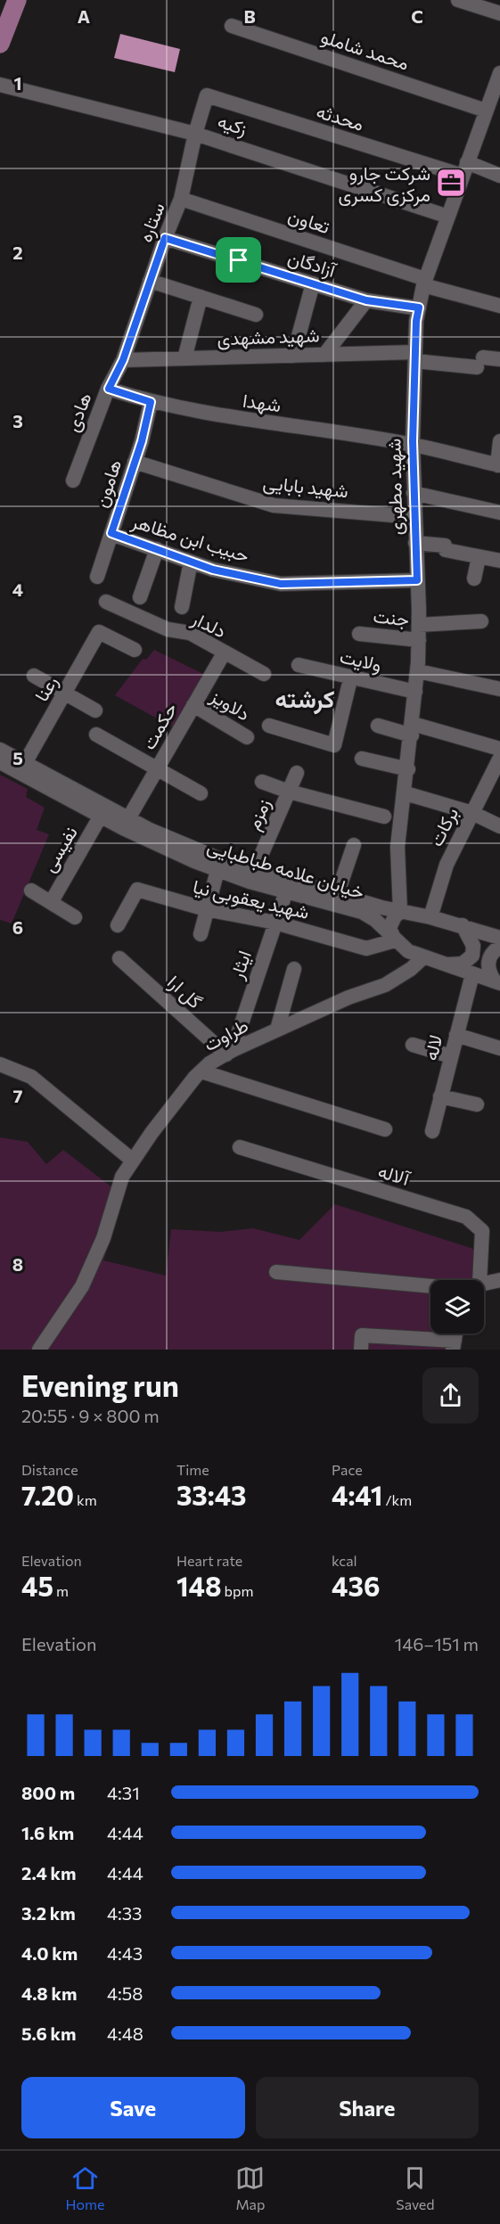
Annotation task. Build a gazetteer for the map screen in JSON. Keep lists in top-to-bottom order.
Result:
{
  "streets": {
    "street": [
      "محمد شاملو",
      "محدثه",
      "زکیه",
      "تعاون",
      "ستاره",
      "آزادگان",
      "شهید مشهدی",
      "شهدا",
      "هادی",
      "هامون",
      "شهید بابایی",
      "شهید مطهری",
      "حبیب ابن مظاهر",
      "جنت",
      "دلدار",
      "ولایت",
      "رعنا",
      "دلاویز",
      "حکمت",
      "زمزم",
      "برکات",
      "نفیسی",
      "خیابان علامه طباطبایی",
      "شهید یعقوبی نیا",
      "ایثار",
      "گل ارا",
      "طراوت",
      "لاله",
      "آلاله"
    ]
  },
  "crossings": [
    ["محمد شاملو", "شهید مطهری"],
    ["محدثه", "ستاره"],
    ["محدثه", "شهید مطهری"],
    ["زکیه", "ستاره"],
    ["زکیه", "شهید مطهری"],
    ["تعاون", "ستاره"],
    ["تعاون", "شهید مطهری"],
    ["ستاره", "آزادگان"],
    ["ستاره", "شهید مشهدی"],
    ["ستاره", "هادی"],
    ["آزادگان", "شهید مطهری"],
    ["شهید مشهدی", "هادی"],
    ["شهید مشهدی", "شهید مطهری"],
    ["شهدا", "هادی"],
    ["شهدا", "هامون"],
    ["شهدا", "شهید مطهری"],
    ["هامون", "شهید بابایی"],
    ["هامون", "حبیب ابن مظاهر"],
    ["شهید بابایی", "شهید مطهری"],
    ["شهید مطهری", "حبیب ابن مظاهر"],
    ["شهید مطهری", "جنت"],
    ["شهید مطهری", "ولایت"],
    ["شهید مطهری", "خیابان علامه طباطبایی"],
    ["دلدار", "حکمت"],
    ["رعنا", "خیابان علامه طباطبایی"],
    ["دلاویز", "حکمت"],
    ["حکمت", "خیابان علامه طباطبایی"],
    ["زمزم", "خیابان علامه طباطبایی"],
    ["برکات", "خیابان علامه طباطبایی"],
    ["نفیسی", "خیابان علامه طباطبایی"],
    ["خیابان علامه طباطبایی", "شهید یعقوبی نیا"],
    ["خیابان علامه طباطبایی", "ایثار"],
    ["خیابان علامه طباطبایی", "طراوت"],
    ["خیابان علامه طباطبایی", "لاله"],
    ["شهید یعقوبی نیا", "ایثار"],
    ["ایثار", "گل ارا"],
    ["ایثار", "طراوت"],
    ["گل ارا", "طراوت"]
  ],
  "districts": ["کرشته"],
  "places": {
    "office": ["شرکت جارو مرکزی کسری"]
  },
  "page": {
    "heading": ["Evening run", "20:55 · 9 × 800 m"],
    "stats": [
      ["Distance", "7.20 km"],
      ["Time", "33:43"],
      ["Pace", "4:41 /km"],
      ["Elevation", "45 m"],
      ["Heart rate", "148 bpm"],
      ["kcal", "436"]
    ],
    "chart": ["Elevation", "146–151 m"],
    "list": [
      {
        "name": "800 m",
        "note": "4:31"
      },
      {
        "name": "1.6 km",
        "note": "4:44"
      },
      {
        "name": "2.4 km",
        "note": "4:44"
      },
      {
        "name": "3.2 km",
        "note": "4:33"
      },
      {
        "name": "4.0 km",
        "note": "4:43"
      },
      {
        "name": "4.8 km",
        "note": "4:58"
      },
      {
        "name": "5.6 km",
        "note": "4:48"
      }
    ],
    "buttons": ["Save", "Share"],
    "tabs": ["Home", "Map", "Saved"]
  },
  "grid": {
    "columns": ["A", "B", "C"],
    "rows": [
      "1",
      "2",
      "3",
      "4",
      "5",
      "6",
      "7",
      "8"
    ]
  }
}
